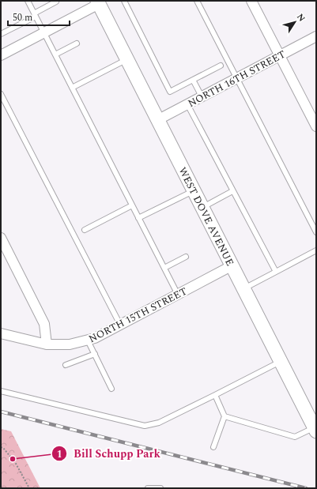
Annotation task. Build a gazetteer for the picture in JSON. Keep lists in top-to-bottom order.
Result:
{
  "streets": {
    "main road": ["WEST DOVE AVENUE"],
    "street": ["NORTH 16TH STREET", "NORTH 15TH STREET"]
  },
  "crossings": [
    ["NORTH 16TH STREET", "WEST DOVE AVENUE"],
    ["WEST DOVE AVENUE", "NORTH 15TH STREET"]
  ],
  "places": ["Bill Schupp Park"],
  "scale_bar": "50 m",
  "north": "top right"
}
